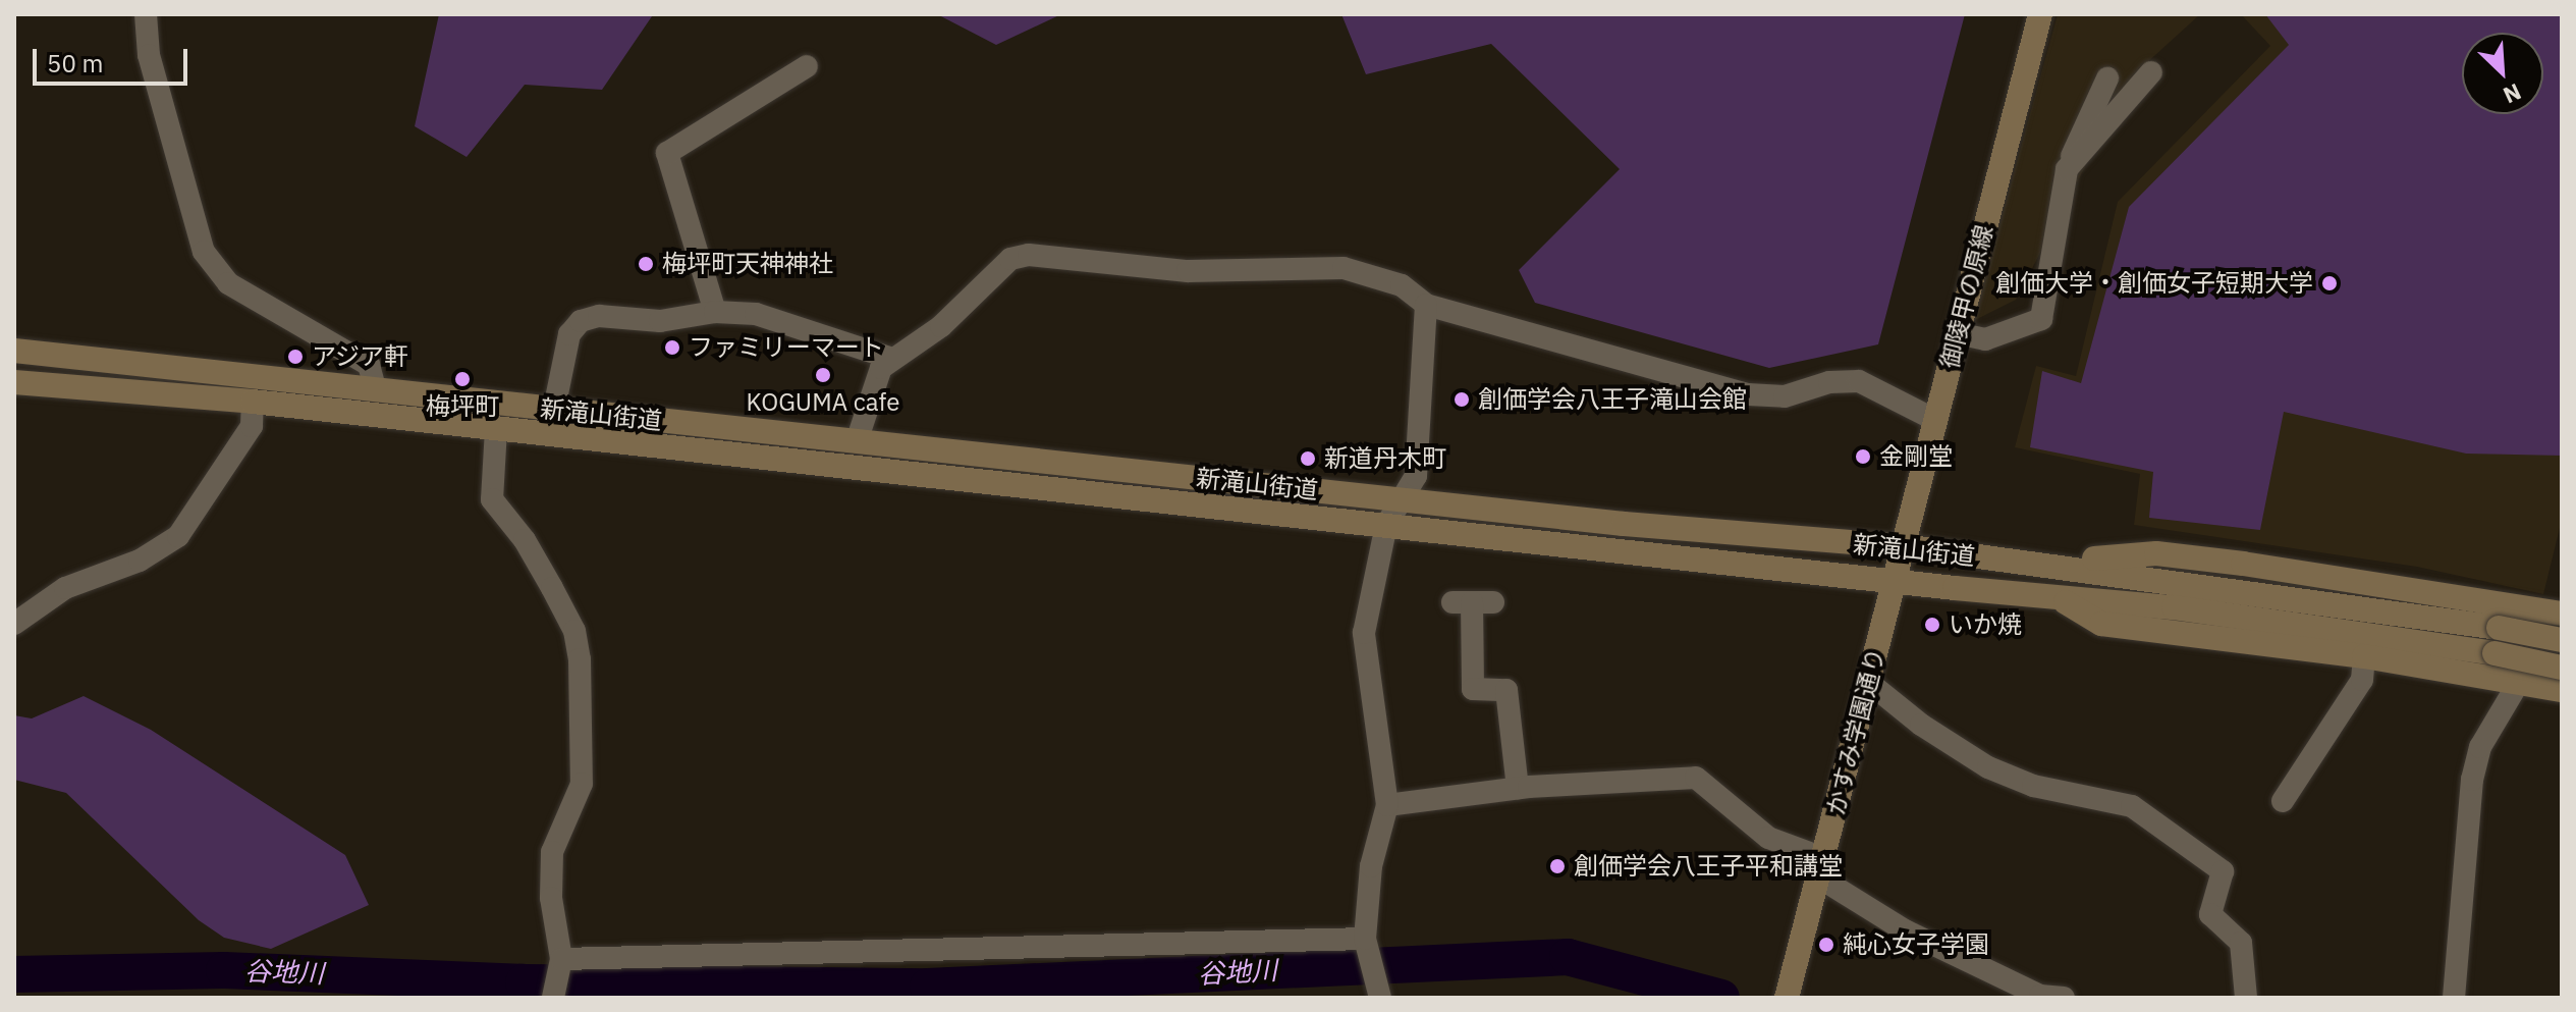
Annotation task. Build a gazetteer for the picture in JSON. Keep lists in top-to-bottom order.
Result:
{
  "streets": {
    "main road": ["御陵甲の原線", "新滝山街道", "かすみ学園通り"]
  },
  "crossings": [
    ["御陵甲の原線", "新滝山街道"],
    ["御陵甲の原線", "かすみ学園通り"],
    ["新滝山街道", "かすみ学園通り"]
  ],
  "water": ["谷地川"],
  "places": [
    "梅坪町天神神社",
    "創価大学・創価女子短期大学",
    "ファミリーマート",
    "アジア軒",
    "KOGUMA cafe",
    "梅坪町",
    "創価学会八王子滝山会館",
    "金剛堂",
    "新道丹木町",
    "いか焼",
    "創価学会八王子平和講堂",
    "純心女子学園"
  ],
  "scale_bar": "50 m",
  "north": "bottom right"
}
